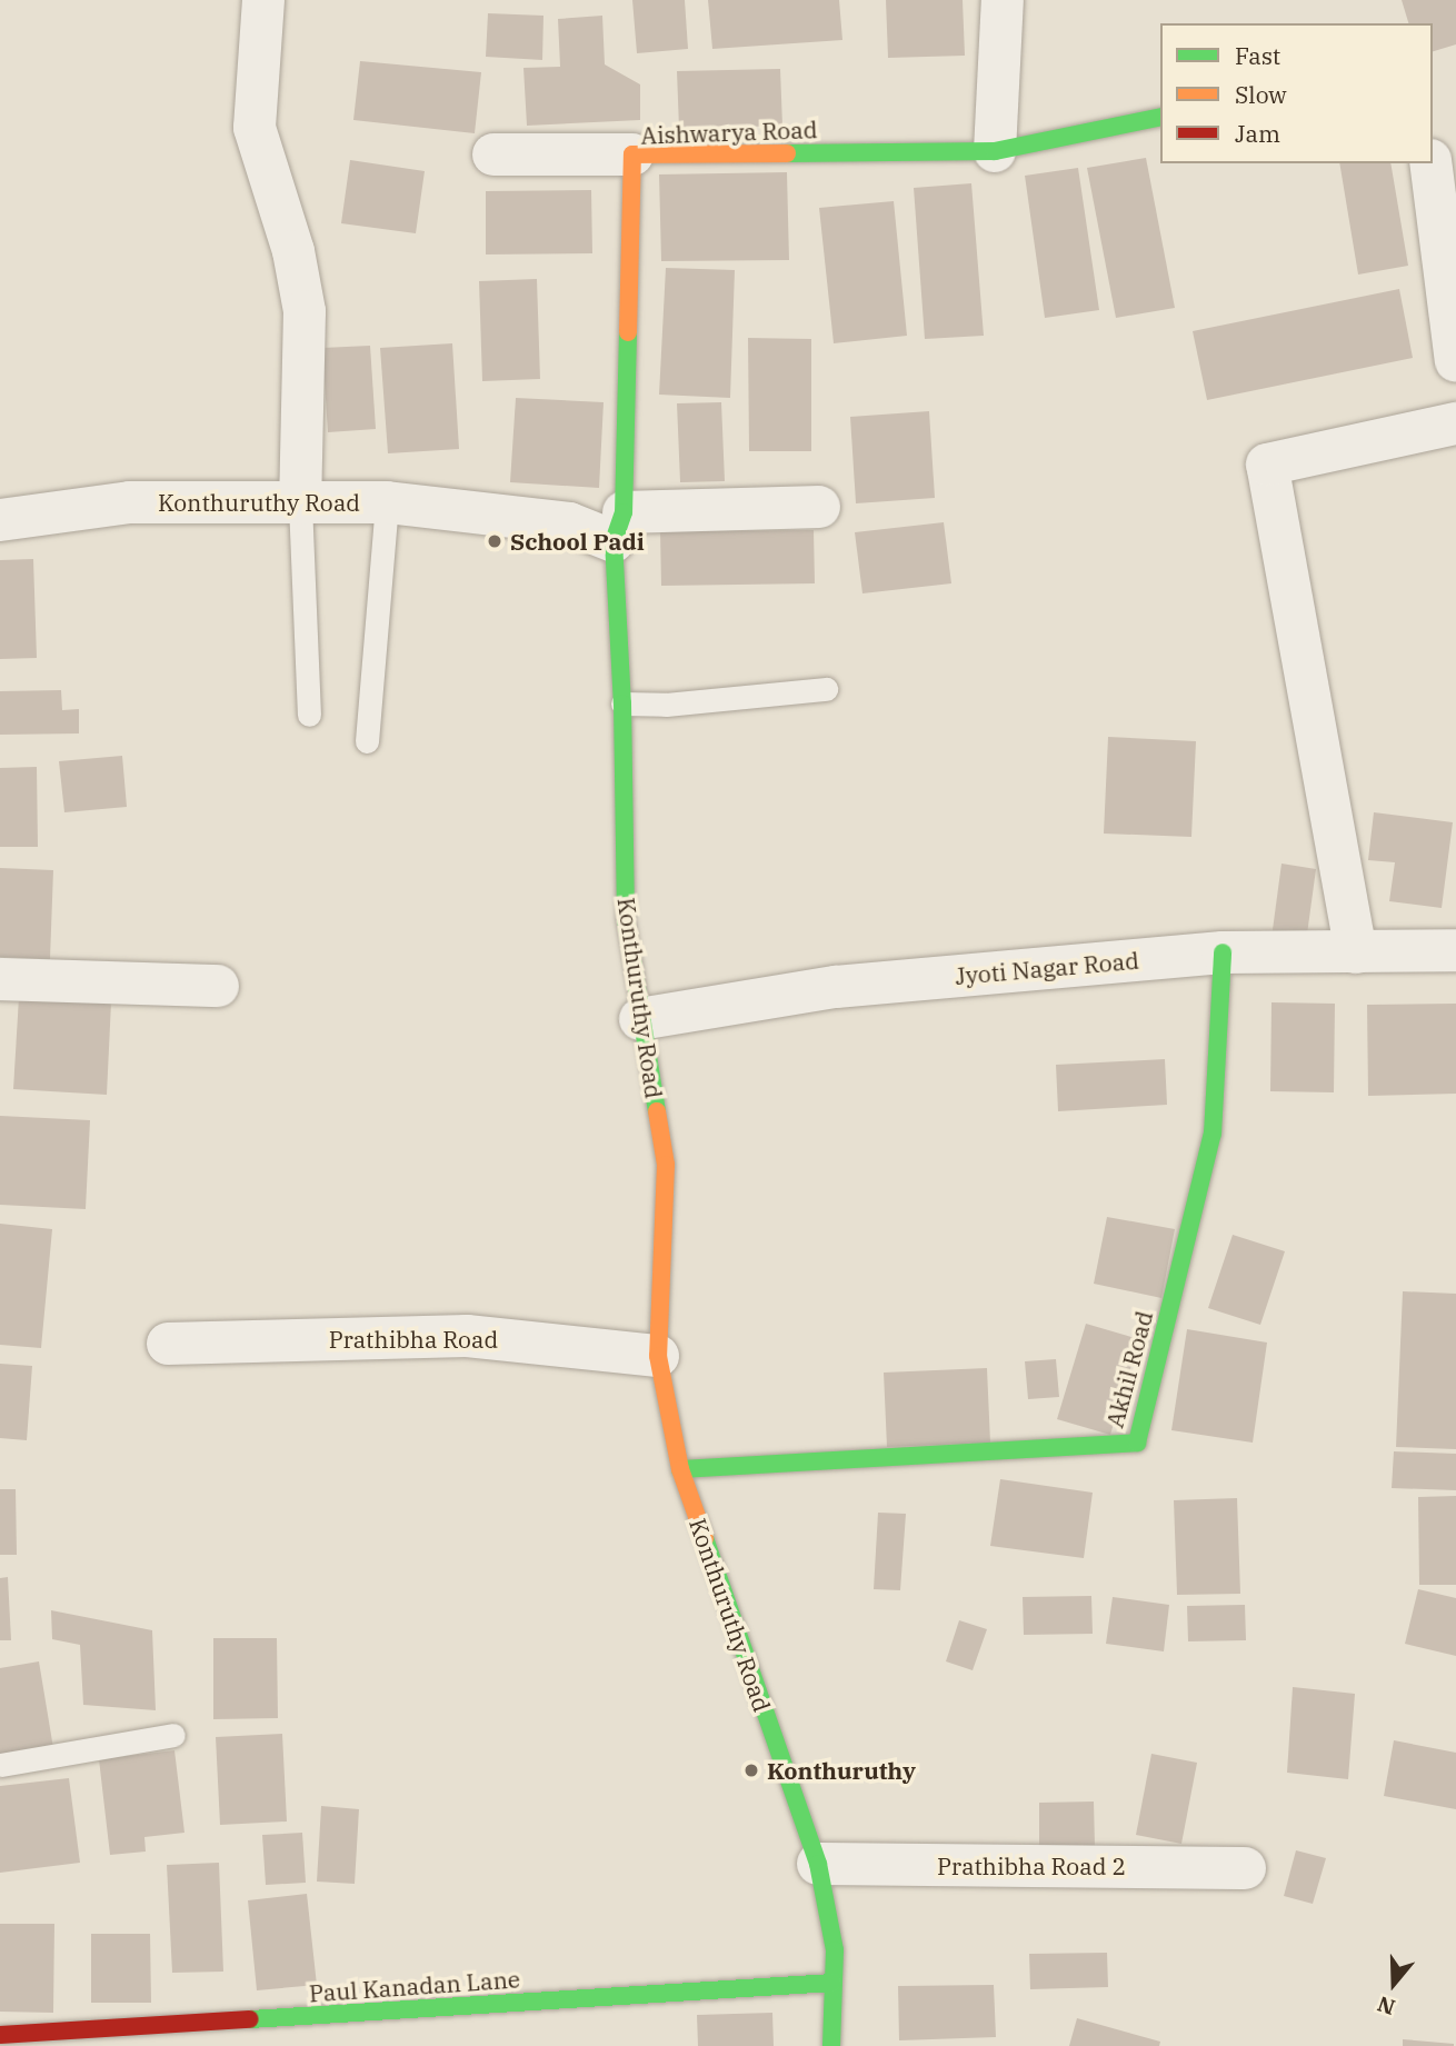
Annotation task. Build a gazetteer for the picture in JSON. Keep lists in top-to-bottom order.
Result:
{
  "streets": {
    "street": [
      "Aishwarya Road",
      "Konthuruthy Road",
      "Jyoti Nagar Road",
      "Prathibha Road",
      "Akhil Road",
      "Prathibha Road 2",
      "Paul Kanadan Lane"
    ]
  },
  "crossings": [
    ["Aishwarya Road", "Konthuruthy Road"],
    ["Konthuruthy Road", "Jyoti Nagar Road"],
    ["Konthuruthy Road", "Prathibha Road"],
    ["Konthuruthy Road", "Akhil Road"],
    ["Konthuruthy Road", "Prathibha Road 2"],
    ["Konthuruthy Road", "Paul Kanadan Lane"],
    ["Jyoti Nagar Road", "Akhil Road"]
  ],
  "places": ["School Padi", "Konthuruthy"],
  "legend": ["Fast", "Slow", "Jam"],
  "north": "bottom"
}
